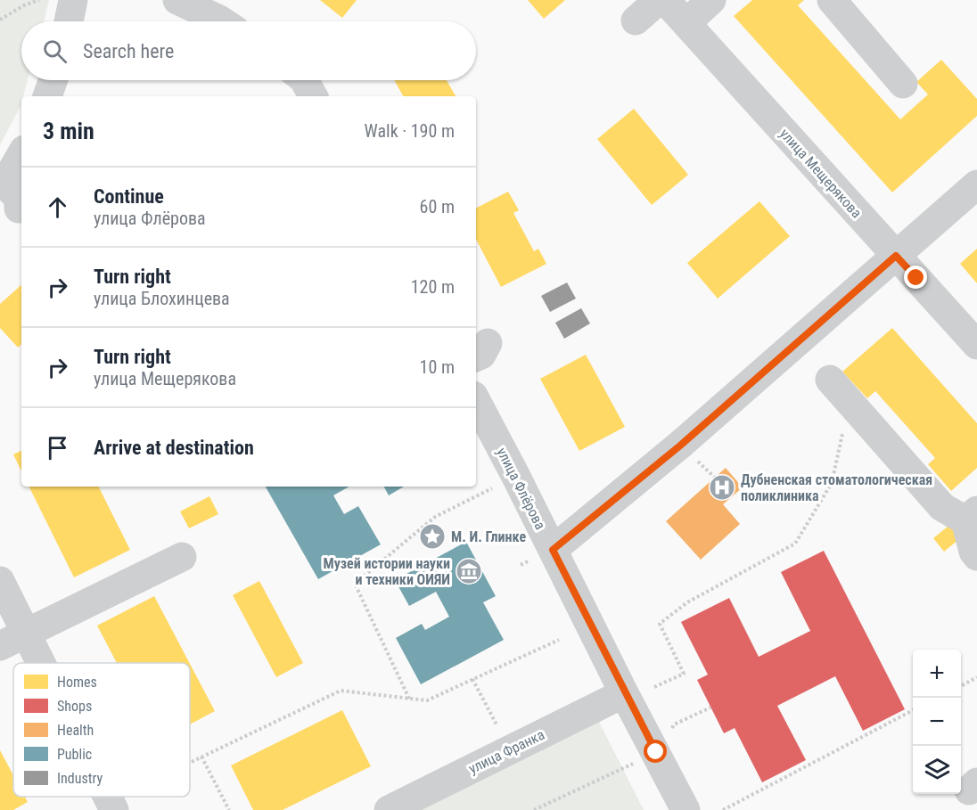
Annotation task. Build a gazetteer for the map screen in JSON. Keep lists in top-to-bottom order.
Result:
{
  "streets": {
    "street": ["улица Мещерякова", "улица Флёрова", "улица Франка"]
  },
  "crossings": [
    ["улица Флёрова", "улица Франка"]
  ],
  "places": {
    "hospital": ["Дубненская стоматологическая поликлиника"],
    "place": ["М. И. Глинке"],
    "museum": ["Музей истории науки и техники ОИЯИ"]
  },
  "legend": [
    "Homes",
    "Shops",
    "Health",
    "Public",
    "Industry"
  ],
  "page": {
    "search": "Search here",
    "heading": ["3 min", "Walk · 190 m"],
    "list": [
      ["Continue", "улица Флёрова", "60 m"],
      ["Turn right", "улица Блохинцева", "120 m"],
      ["Turn right", "улица Мещерякова", "10 m"],
      "Arrive at destination"
    ],
    "map_buttons": ["+", "−"]
  }
}
